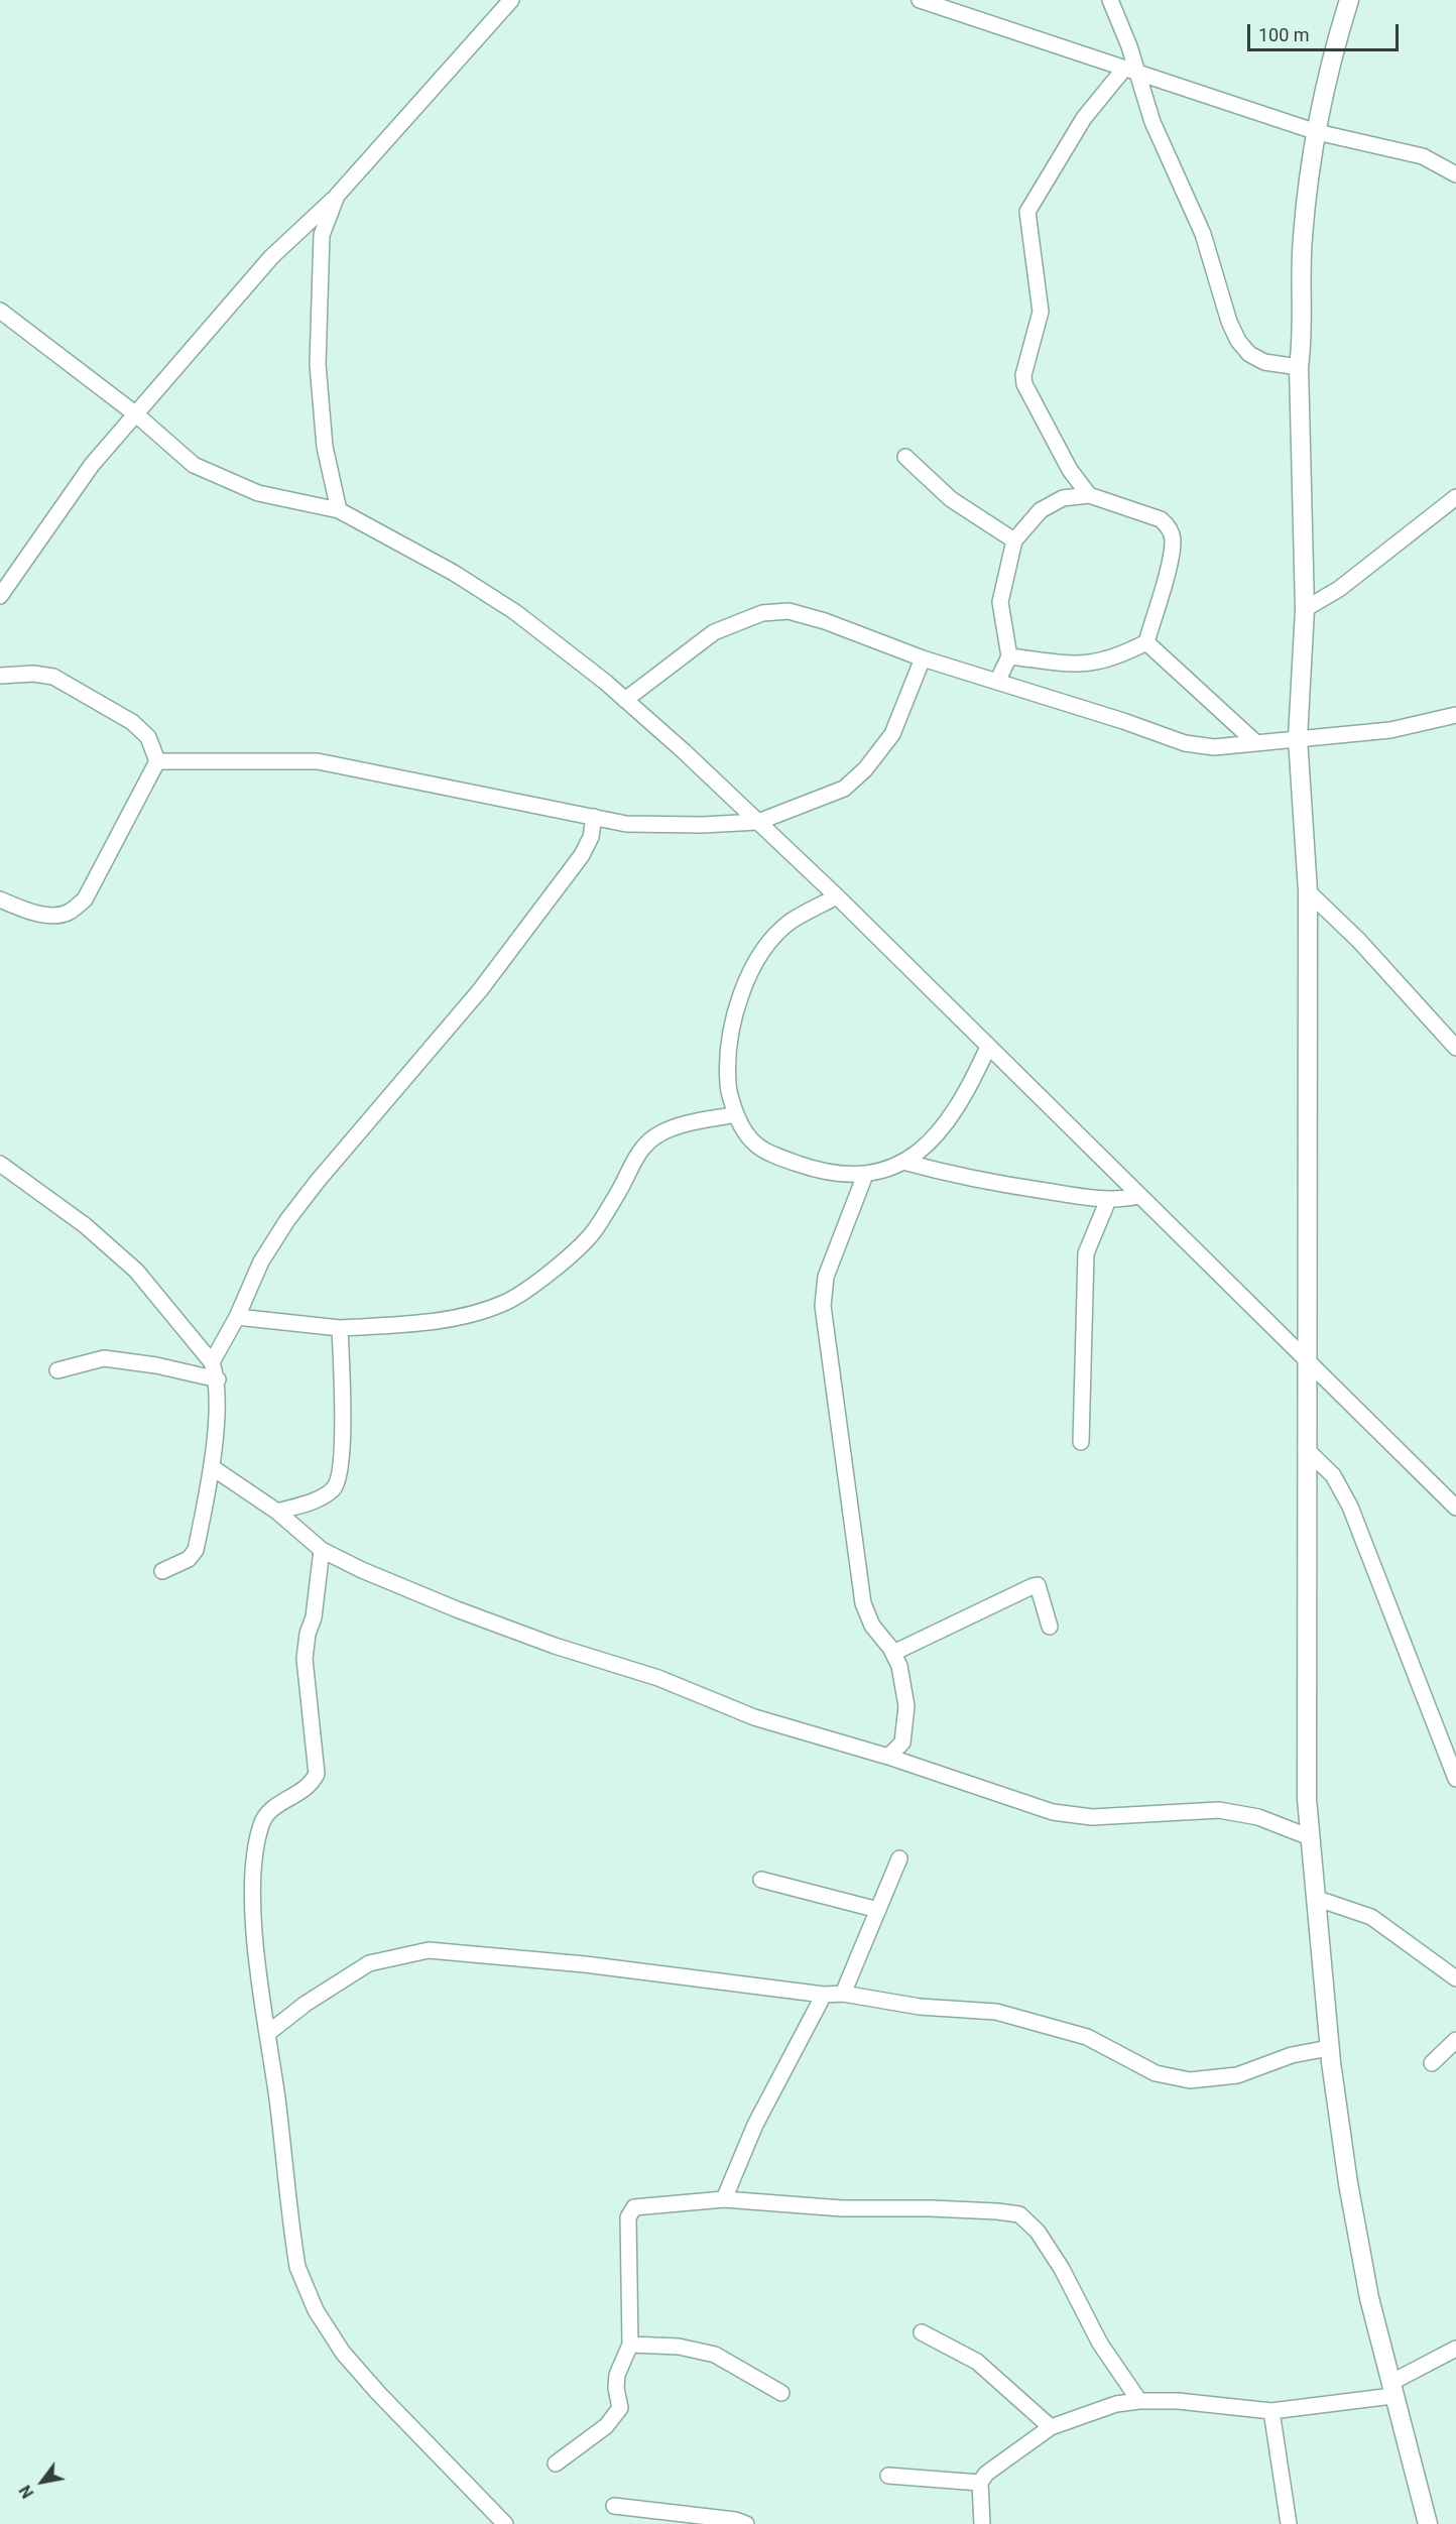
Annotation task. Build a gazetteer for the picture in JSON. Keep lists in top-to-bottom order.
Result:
{
  "scale_bar": "100 m",
  "north": "bottom left"
}
